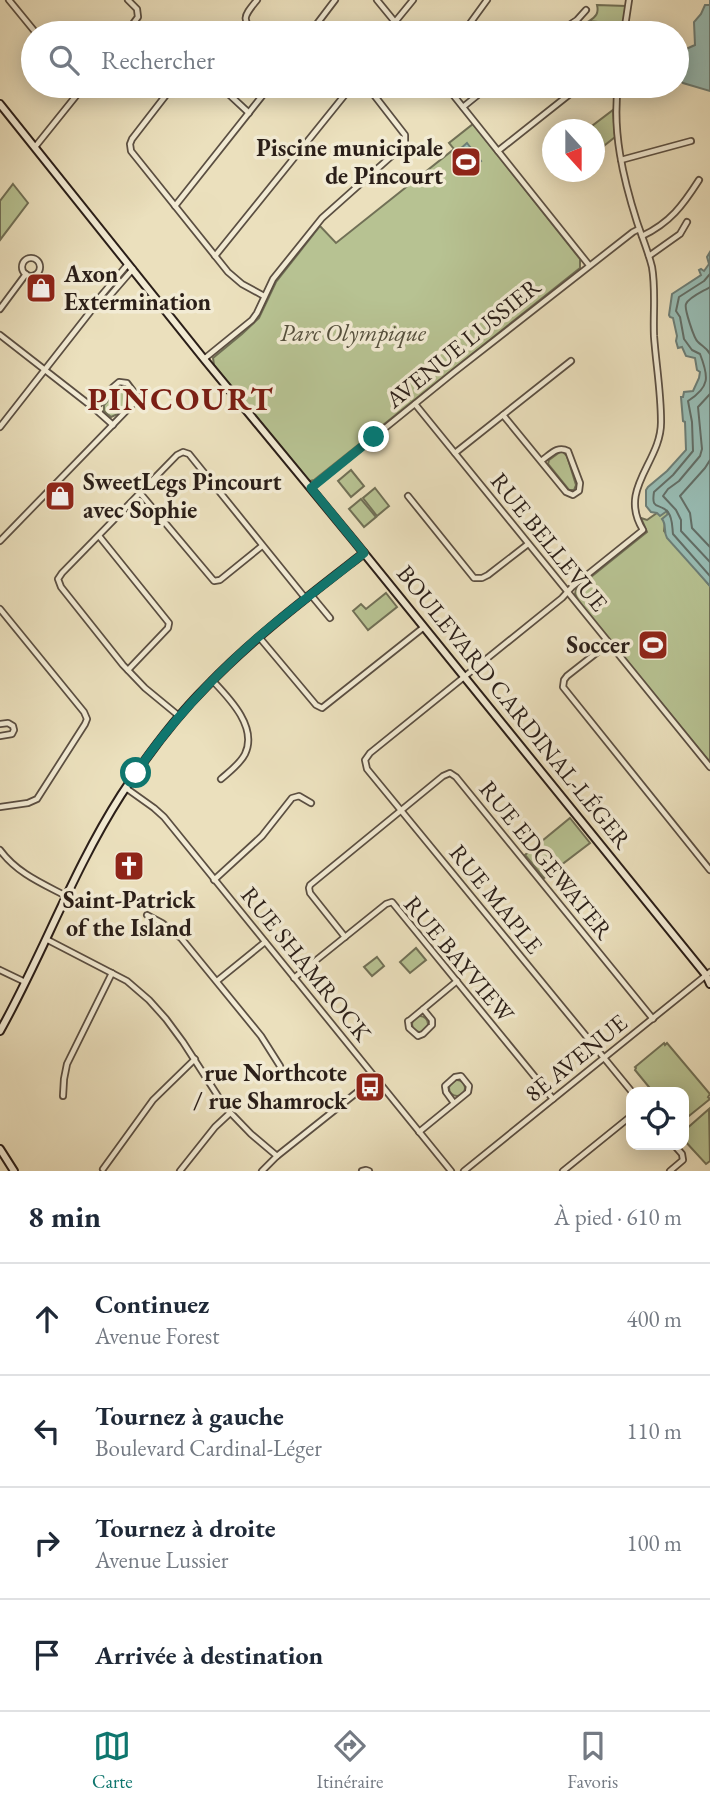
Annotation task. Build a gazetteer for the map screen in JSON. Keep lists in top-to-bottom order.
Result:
{
  "streets": {
    "street": [
      "AVENUE LUSSIER",
      "RUE BELLEVUE",
      "BOULEVARD CARDINAL-LÉGER",
      "RUE EDGEWATER",
      "RUE MAPLE",
      "RUE BAYVIEW",
      "RUE SHAMROCK",
      "8E AVENUE"
    ]
  },
  "crossings": [
    ["AVENUE LUSSIER", "RUE BELLEVUE"],
    ["AVENUE LUSSIER", "BOULEVARD CARDINAL-LÉGER"],
    ["BOULEVARD CARDINAL-LÉGER", "RUE MAPLE"],
    ["BOULEVARD CARDINAL-LÉGER", "8E AVENUE"],
    ["RUE EDGEWATER", "RUE MAPLE"],
    ["RUE EDGEWATER", "8E AVENUE"],
    ["RUE MAPLE", "8E AVENUE"],
    ["RUE BAYVIEW", "RUE SHAMROCK"],
    ["RUE BAYVIEW", "8E AVENUE"]
  ],
  "districts": ["PINCOURT"],
  "parks": ["Parc Olympique"],
  "places": {
    "sports": ["Piscine municipale de Pincourt", "Soccer"],
    "shop": ["Axon Extermination", "SweetLegs Pincourt avec Sophie"],
    "church": ["Saint-Patrick of the Island"],
    "bus stop": ["rue Northcote / rue Shamrock"]
  },
  "north": "bottom",
  "page": {
    "search": "Rechercher",
    "heading": ["8 min", "À pied · 610 m"],
    "list": [
      ["Continuez", "Avenue Forest", "400 m"],
      ["Tournez à gauche", "Boulevard Cardinal-Léger", "110 m"],
      ["Tournez à droite", "Avenue Lussier", "100 m"],
      "Arrivée à destination"
    ],
    "nav": ["Carte", "Itinéraire", "Favoris"]
  }
}
